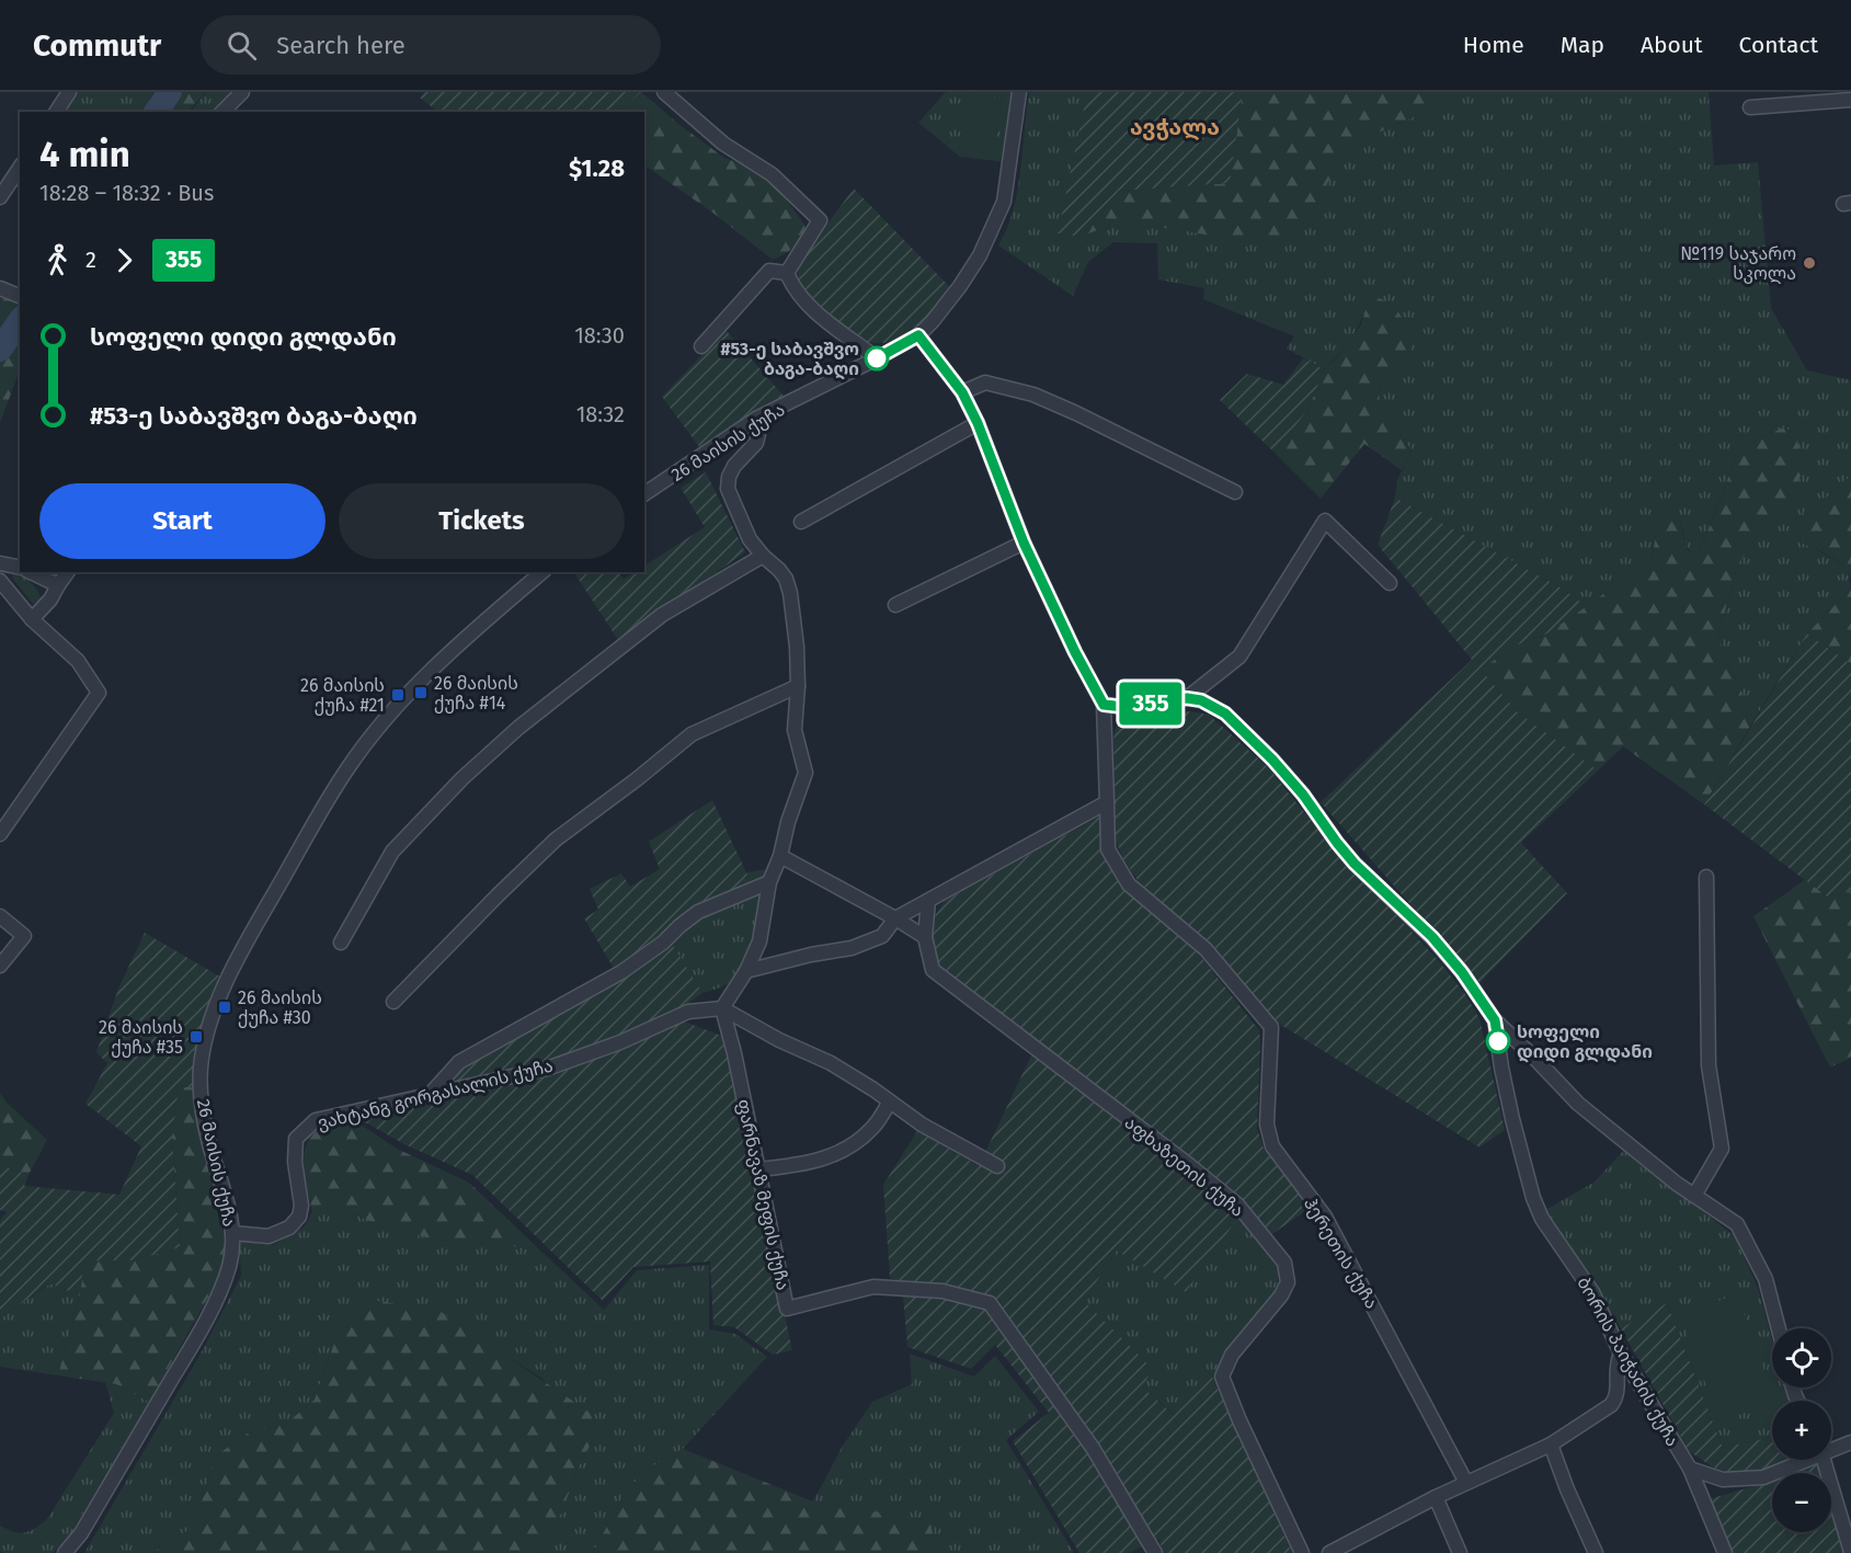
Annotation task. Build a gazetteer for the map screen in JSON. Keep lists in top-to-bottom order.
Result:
{
  "streets": {
    "street": [
      "26 მაისის ქუჩა",
      "ვახტანგ გორგასალის ქუჩა",
      "აფხაზეთის ქუჩა",
      "ფარნავაზ მეფის ქუჩა",
      "ჰერეთის ქუჩა",
      "ბორის პაიჭაძის ქუჩა"
    ]
  },
  "crossings": [
    ["26 მაისის ქუჩა", "ვახტანგ გორგასალის ქუჩა"],
    ["ვახტანგ გორგასალის ქუჩა", "ფარნავაზ მეფის ქუჩა"]
  ],
  "districts": ["ავჭალა"],
  "places": {
    "other": ["№119 საჯარო სკოლა", "#53-ე საბავშვო ბაგა-ბაღი", "სოფელი დიდი გლდანი"],
    "transit": [
      "26 მაისის ქუჩა #14",
      "26 მაისის ქუჩა #21",
      "26 მაისის ქუჩა #30",
      "26 მაისის ქუჩა #35"
    ]
  },
  "lines": ["bus line 355"],
  "page": {
    "header": "Commutr",
    "search": "Search here",
    "nav": [
      "Home",
      "Map",
      "About",
      "Contact"
    ],
    "on_map": "355",
    "heading": ["4 min", "18:28 – 18:32 · Bus", "$1.28"],
    "legs": ["2", "355"],
    "list": [
      {
        "name": "სოფელი დიდი გლდანი",
        "value": "18:30"
      },
      {
        "name": "#53-ე საბავშვო ბაგა-ბაღი",
        "value": "18:32"
      }
    ],
    "buttons": ["Start", "Tickets"],
    "map_buttons": ["+", "−"]
  }
}
